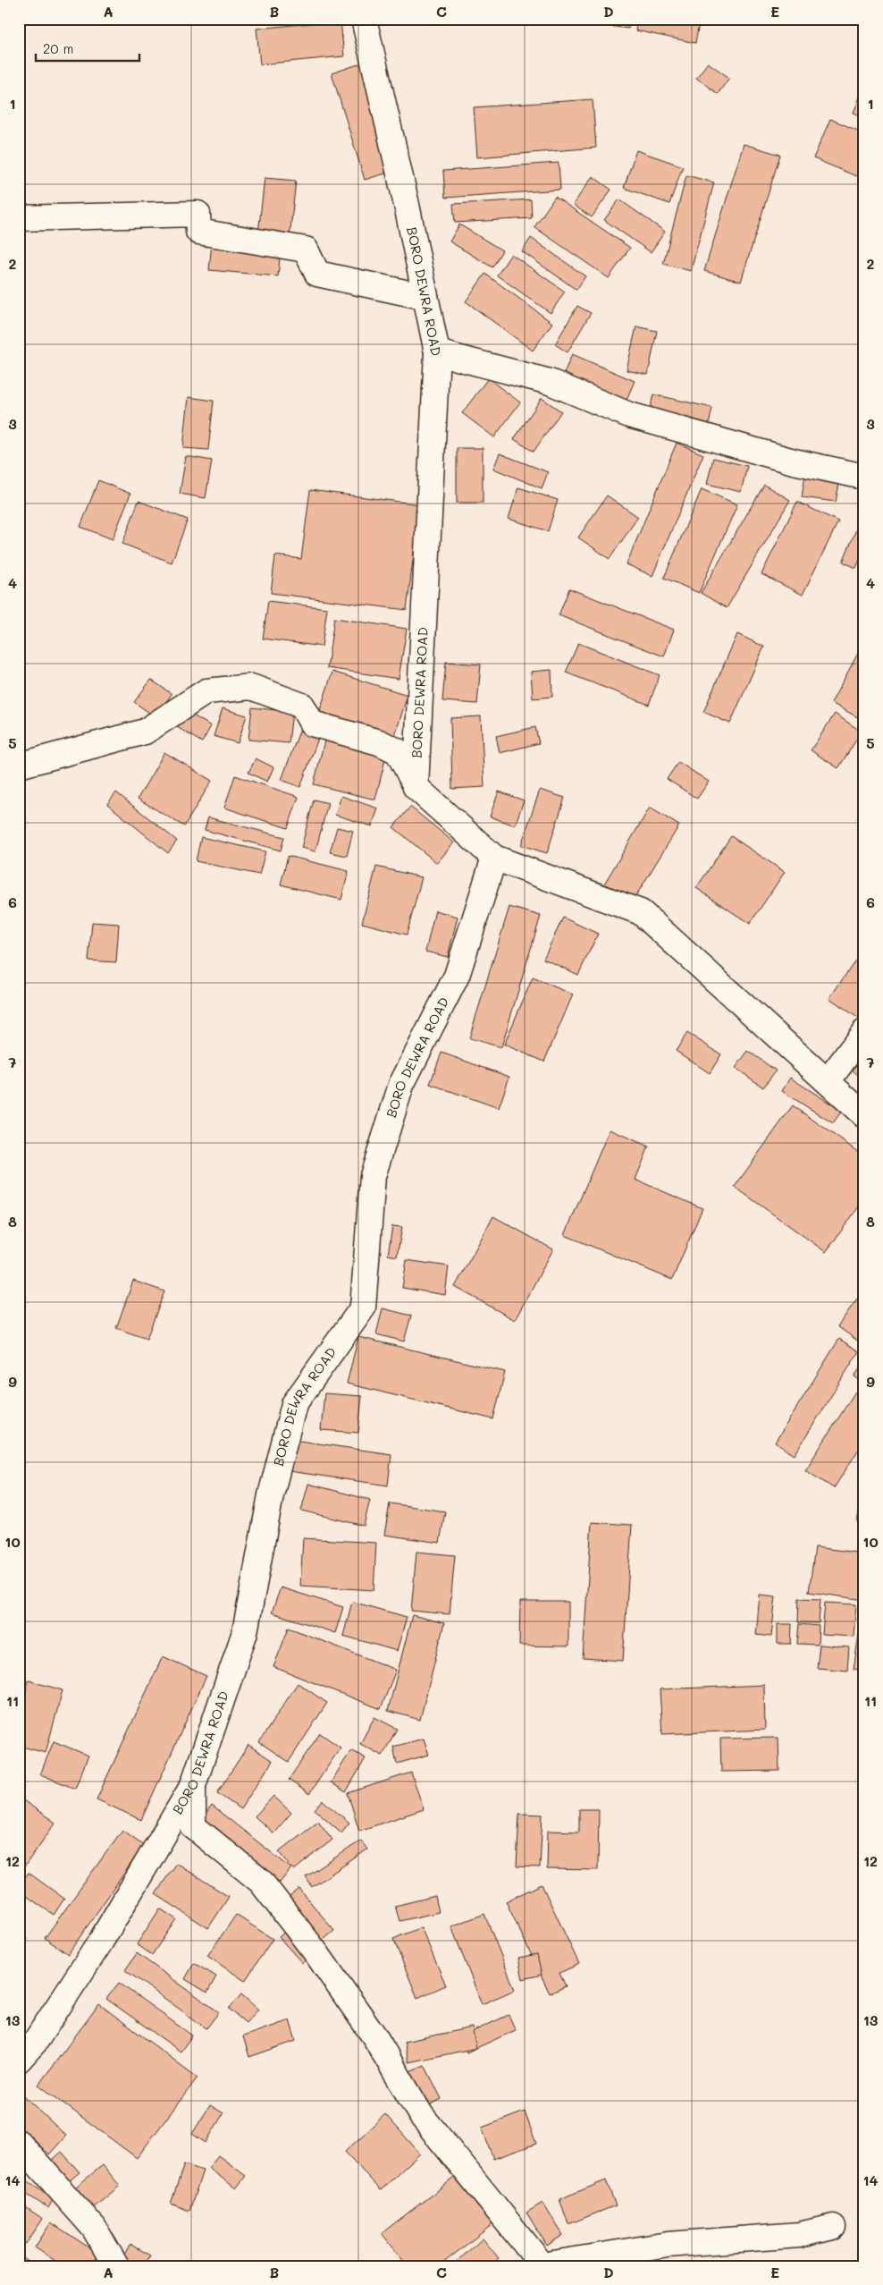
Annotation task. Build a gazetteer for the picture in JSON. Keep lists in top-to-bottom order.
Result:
{
  "streets": {
    "street": ["BORO DEWRA ROAD"]
  },
  "scale_bar": "20 m",
  "grid": {
    "columns": [
      "A",
      "B",
      "C",
      "D",
      "E"
    ],
    "rows": [
      "1",
      "2",
      "3",
      "4",
      "5",
      "6",
      "7",
      "8",
      "9",
      "10",
      "11",
      "12",
      "13",
      "14"
    ]
  }
}
